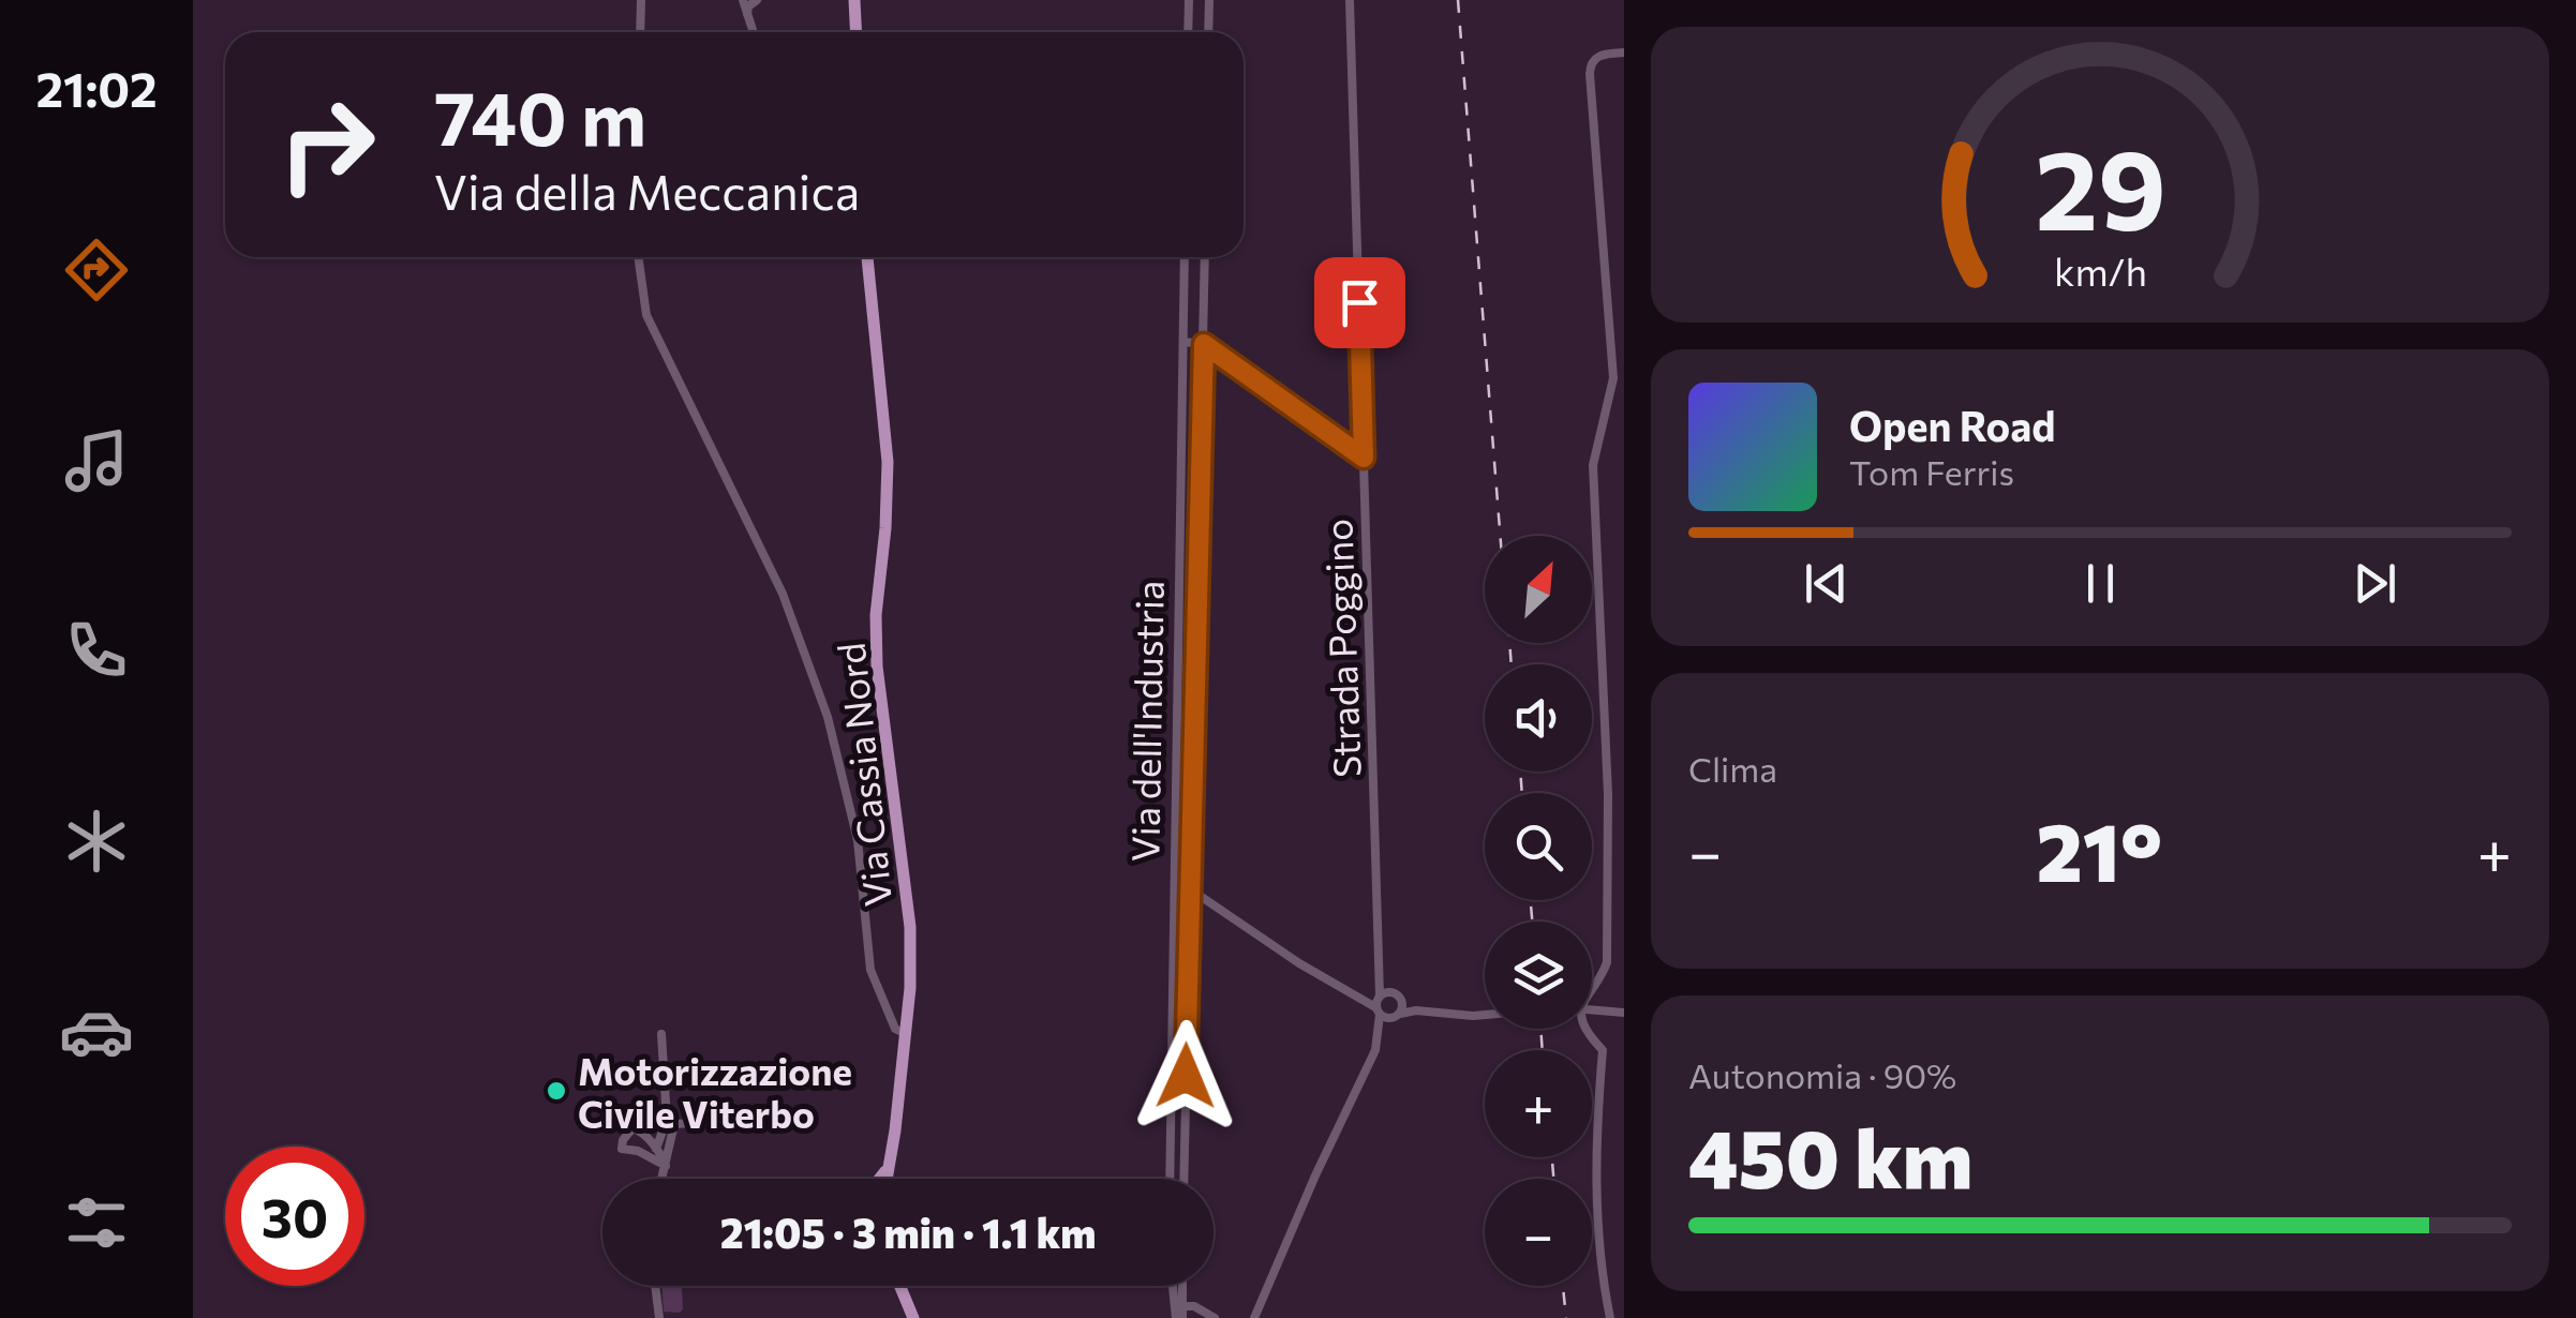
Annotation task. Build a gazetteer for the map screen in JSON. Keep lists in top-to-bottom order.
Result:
{
  "streets": {
    "main road": ["Via Cassia Nord"],
    "street": ["Strada Poggino", "Via dell'Industria"]
  },
  "places": ["Motorizzazione Civile Viterbo"],
  "north": "top right",
  "page": {
    "tabs": "21:02",
    "turn": ["740 m", "Via della Meccanica"],
    "song": ["Open Road", "Tom Ferris"],
    "map_buttons": ["+", "−"],
    "tile": [
      "Clima",
      ["Autonomia · 90%", "450 km"]
    ],
    "heat": ["−", "21°", "+"],
    "limit": "30",
    "trip": "21:05 · 3 min · 1.1 km",
    "gauge": ["29", "km/h"]
  }
}
